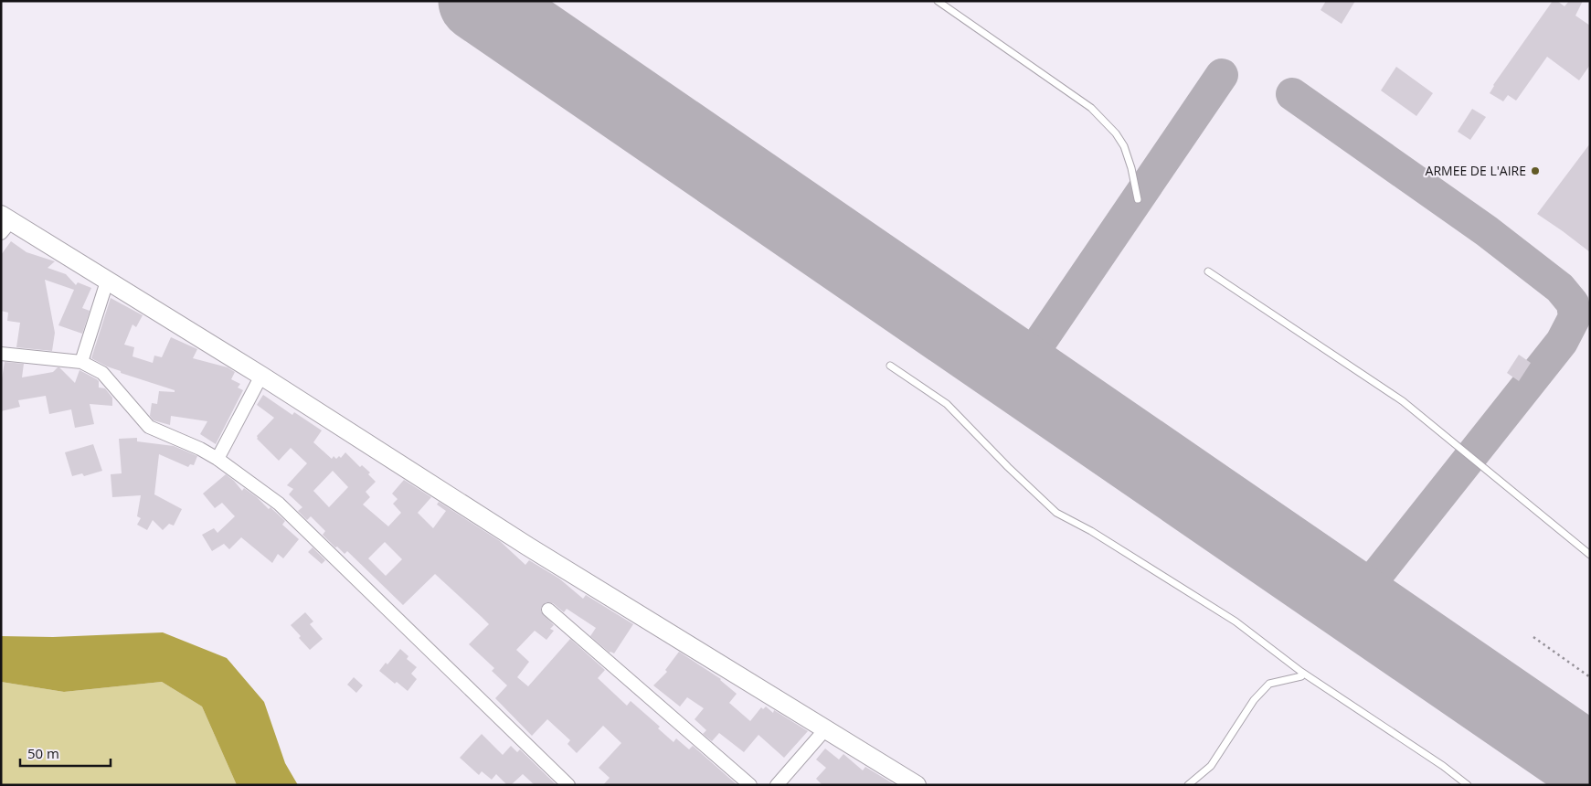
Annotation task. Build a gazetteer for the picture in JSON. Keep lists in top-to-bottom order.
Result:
{
  "places": ["ARMEE DE L'AIRE"],
  "scale_bar": "50 m"
}
